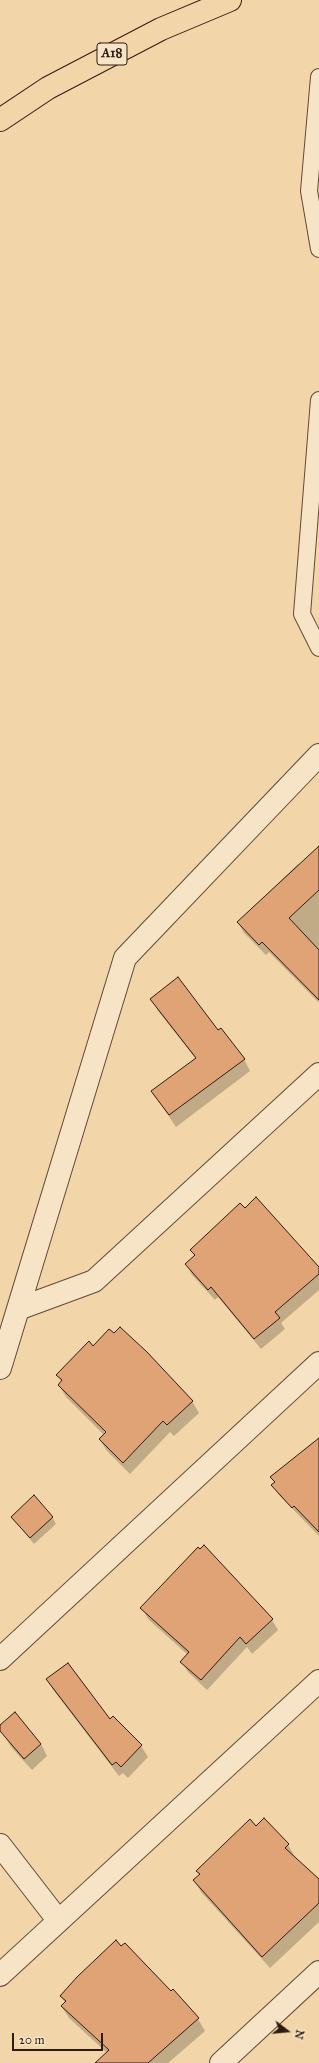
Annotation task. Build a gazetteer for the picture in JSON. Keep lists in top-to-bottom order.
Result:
{
  "streets": {
    "main road": ["A18"]
  },
  "scale_bar": "20 m",
  "north": "right"
}
